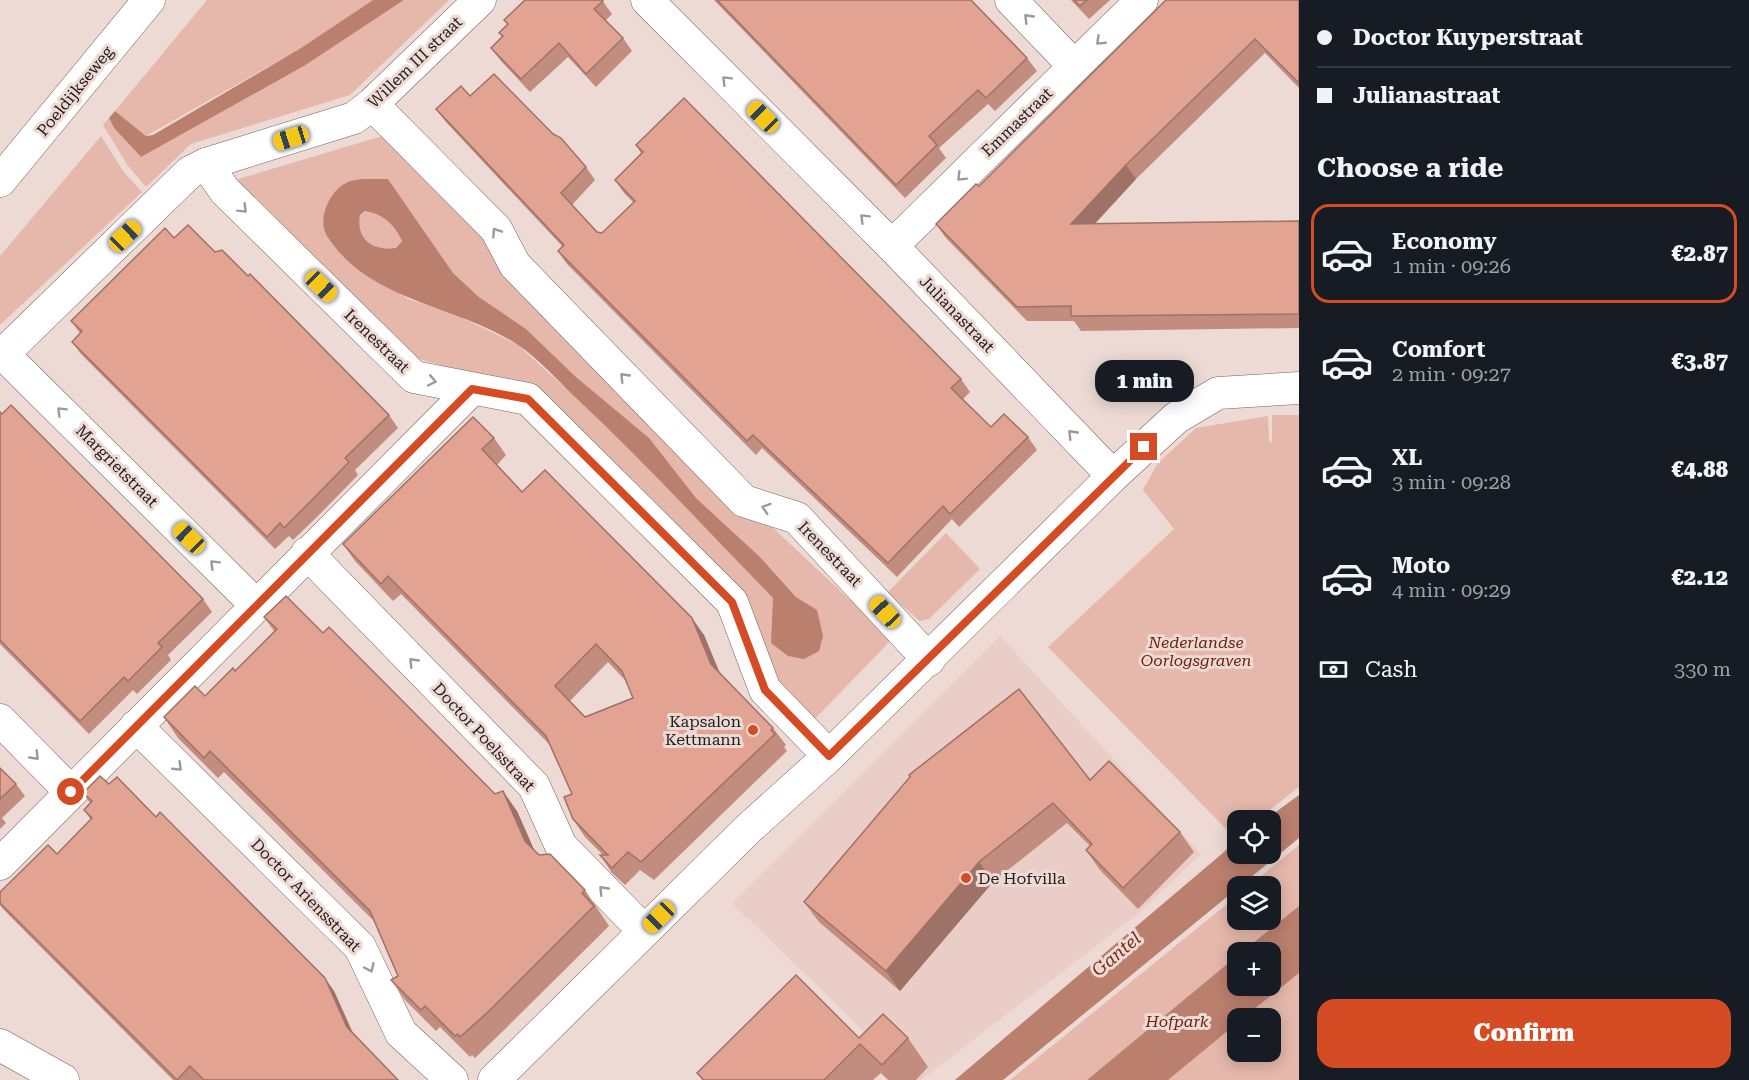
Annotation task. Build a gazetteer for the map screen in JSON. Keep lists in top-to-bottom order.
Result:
{
  "streets": {
    "street": [
      "Willem III straat",
      "Poeldijkseweg",
      "Emmastraat",
      "Julianastraat",
      "Irenestraat",
      "Margrietstraat",
      "Doctor Poelsstraat",
      "Doctor Ariensstraat"
    ]
  },
  "crossings": [
    ["Willem III straat", "Irenestraat"],
    ["Willem III straat", "Margrietstraat"],
    ["Emmastraat", "Julianastraat"]
  ],
  "one_way": [
    "Emmastraat",
    "Julianastraat",
    "Margrietstraat",
    "Doctor Poelsstraat",
    "Doctor Ariensstraat"
  ],
  "water": ["Gantel"],
  "parks": ["Nederlandse Oorlogsgraven", "Hofpark"],
  "places": ["Kapsalon Kettmann", "De Hofvilla"],
  "page": {
    "banner": ["Doctor Kuyperstraat", "Julianastraat"],
    "heading": "Choose a ride",
    "list": [
      {
        "name": "Economy",
        "note": "1 min · 09:26",
        "value": "€2.87"
      },
      {
        "name": "Comfort",
        "note": "2 min · 09:27",
        "value": "€3.87"
      },
      {
        "name": "XL",
        "note": "3 min · 09:28",
        "value": "€4.88"
      },
      {
        "name": "Moto",
        "note": "4 min · 09:29",
        "value": "€2.12"
      }
    ],
    "bubble": "1 min",
    "pay": ["Cash", "330 m"],
    "map_buttons": ["+", "−"],
    "buttons": "Confirm"
  }
}
